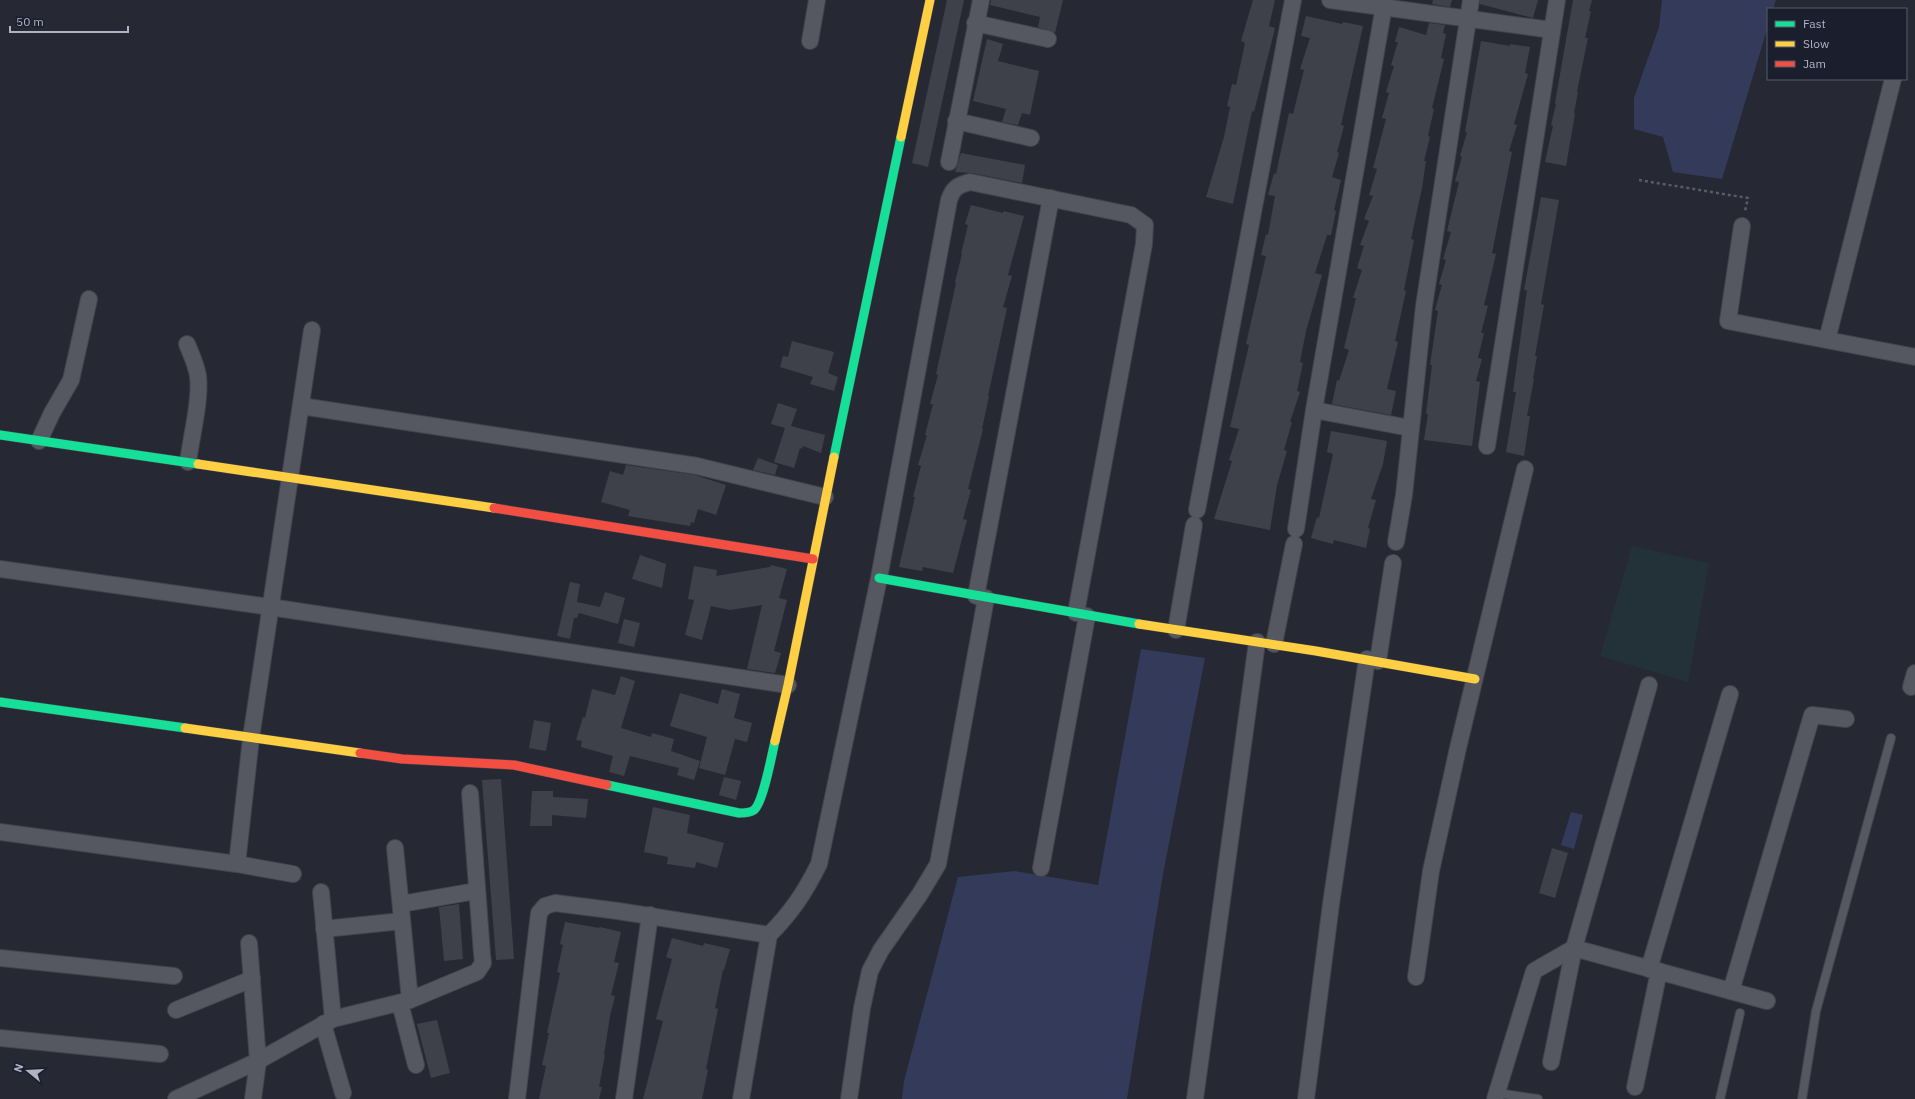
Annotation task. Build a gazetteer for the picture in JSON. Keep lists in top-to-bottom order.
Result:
{
  "legend": ["Fast", "Slow", "Jam"],
  "scale_bar": "50 m",
  "north": "left"
}
